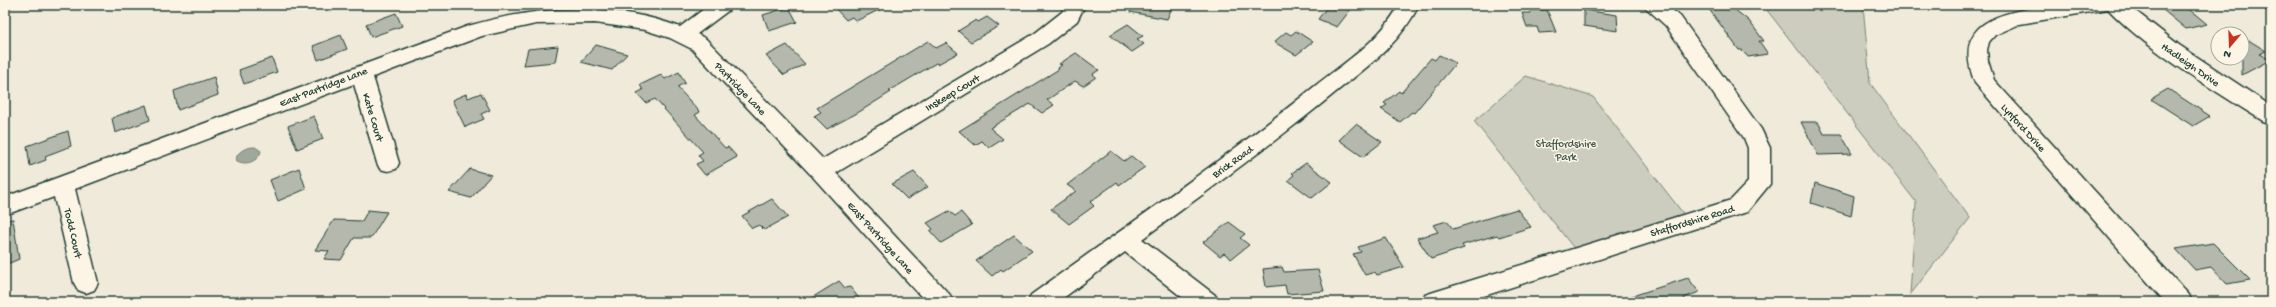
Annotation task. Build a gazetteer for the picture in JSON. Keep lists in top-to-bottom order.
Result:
{
  "streets": {
    "street": [
      "Hadleigh Drive",
      "East Partridge Lane",
      "Partridge Lane",
      "Inskeep Court",
      "Kate Court",
      "Lynford Drive",
      "Brick Road",
      "Staffordshire Road",
      "Todd Court"
    ]
  },
  "crossings": [
    ["East Partridge Lane", "Partridge Lane"],
    ["East Partridge Lane", "Inskeep Court"],
    ["East Partridge Lane", "Kate Court"],
    ["East Partridge Lane", "Todd Court"],
    ["Partridge Lane", "Inskeep Court"]
  ],
  "parks": ["Staffordshire Park"],
  "north": "bottom"
}
